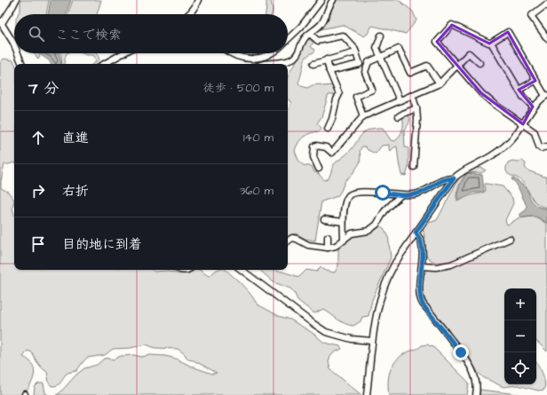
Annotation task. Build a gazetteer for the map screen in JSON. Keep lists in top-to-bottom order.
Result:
{
  "page": {
    "search": "ここで検索",
    "heading": ["7 分", "徒歩 · 500 m"],
    "list": [
      ["直進", "140 m"],
      ["右折", "360 m"],
      "目的地に到着"
    ],
    "map_buttons": ["+", "−"]
  }
}
